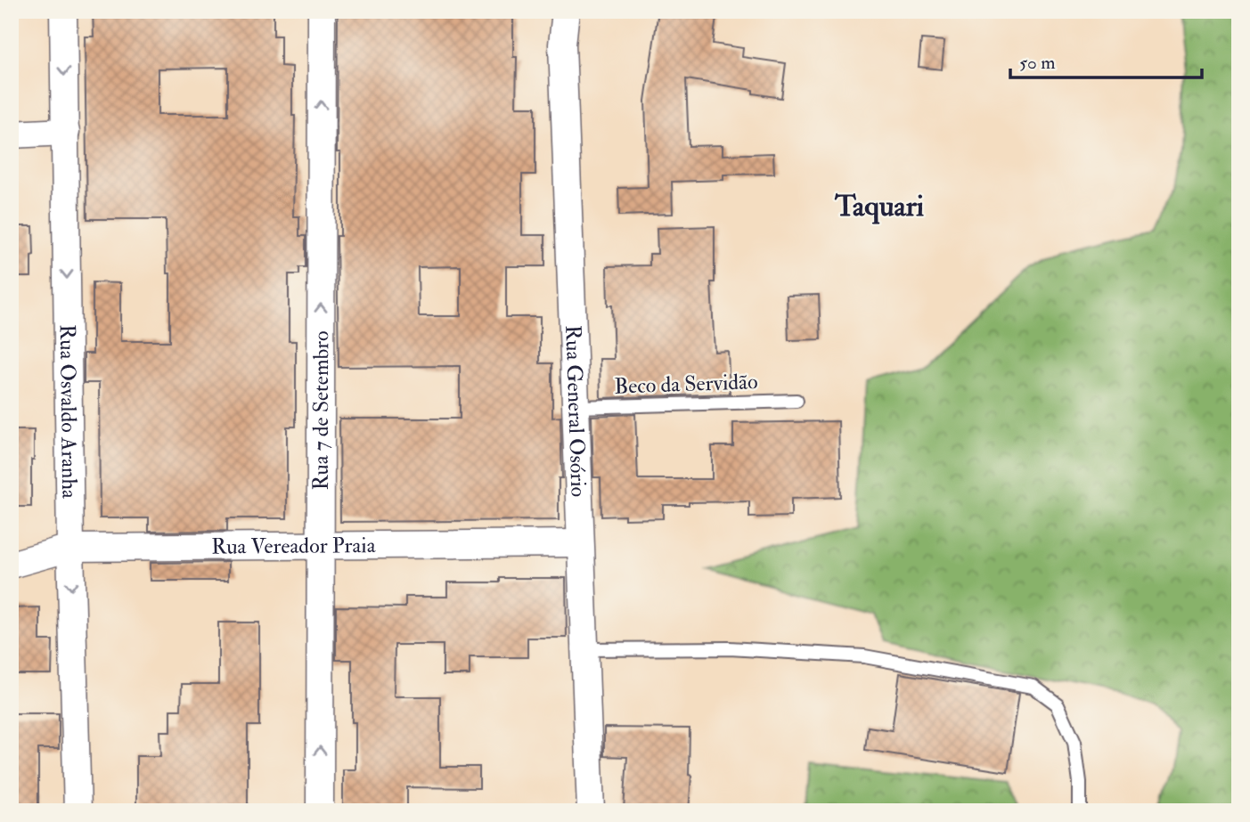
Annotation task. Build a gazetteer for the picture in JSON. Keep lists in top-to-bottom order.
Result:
{
  "streets": {
    "street": [
      "Rua General Osório",
      "Rua Osvaldo Aranha",
      "Rua 7 de Setembro",
      "Rua Vereador Praia"
    ],
    "lane": ["Beco da Servidão"]
  },
  "crossings": [
    ["Beco da Servidão", "Rua General Osório"],
    ["Rua General Osório", "Rua Vereador Praia"],
    ["Rua Osvaldo Aranha", "Rua Vereador Praia"],
    ["Rua 7 de Setembro", "Rua Vereador Praia"]
  ],
  "one_way": ["Rua Osvaldo Aranha", "Rua 7 de Setembro"],
  "districts": ["Taquari"],
  "scale_bar": "50 m"
}
